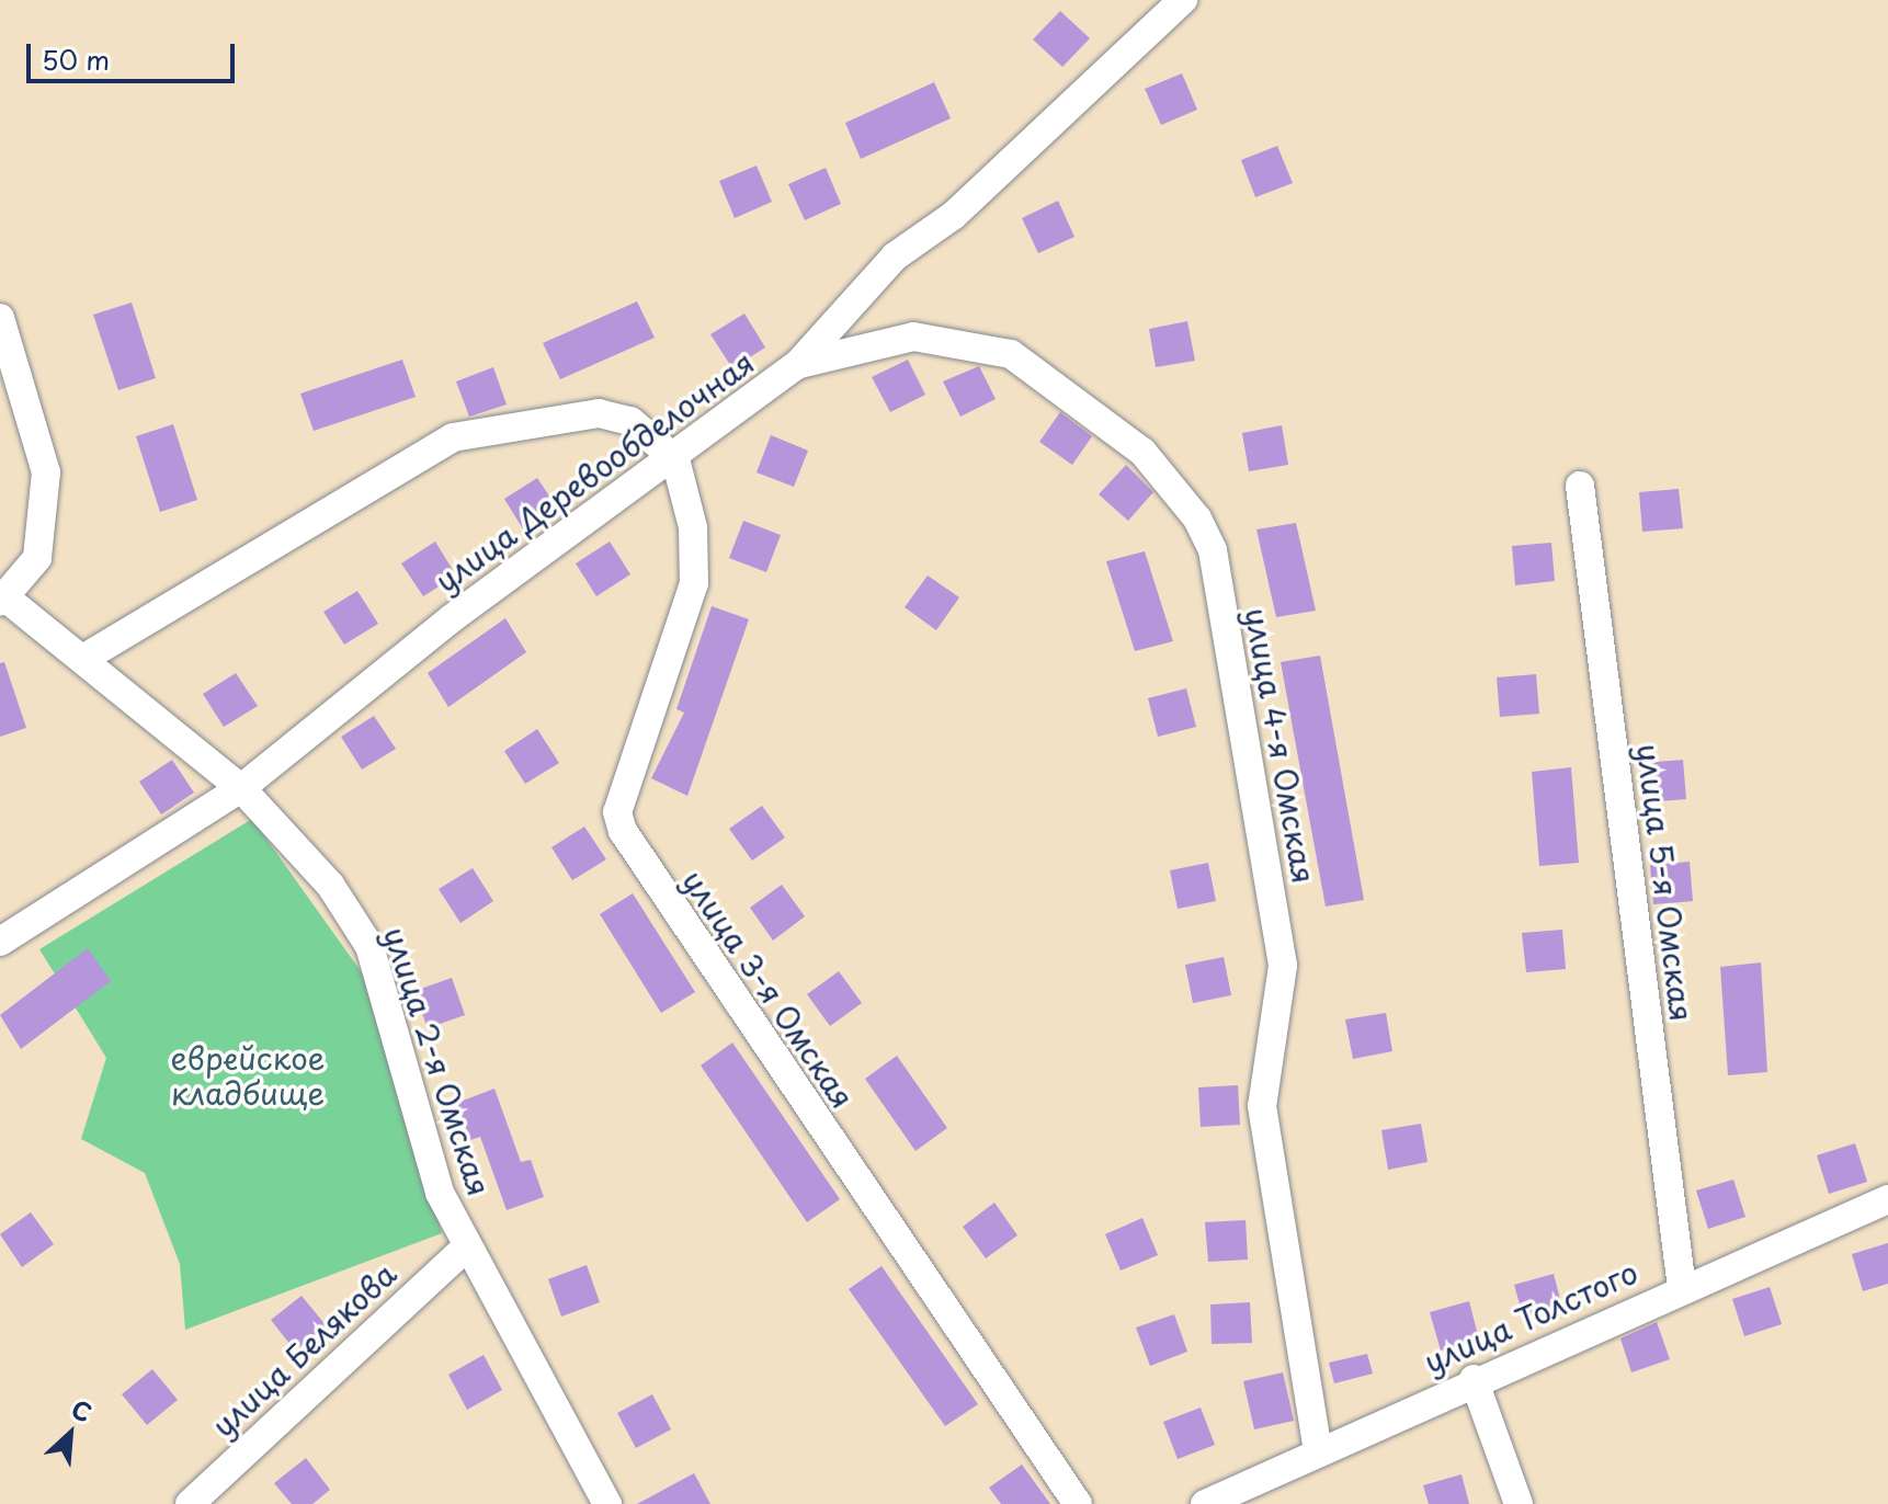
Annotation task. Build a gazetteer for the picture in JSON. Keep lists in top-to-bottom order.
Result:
{
  "streets": {
    "street": [
      "улица Деревообделочная",
      "улица 4-я Омская",
      "улица 5-я Омская",
      "улица 3-я Омская",
      "улица 2-я Омская",
      "улица Толстого",
      "улица Белякова"
    ]
  },
  "crossings": [
    ["улица Деревообделочная", "улица 4-я Омская"],
    ["улица Деревообделочная", "улица 3-я Омская"],
    ["улица Деревообделочная", "улица 2-я Омская"],
    ["улица 4-я Омская", "улица Толстого"],
    ["улица 5-я Омская", "улица Толстого"],
    ["улица 2-я Омская", "улица Белякова"]
  ],
  "parks": ["еврейское кладбище"],
  "scale_bar": "50 m",
  "north": "top right"
}
